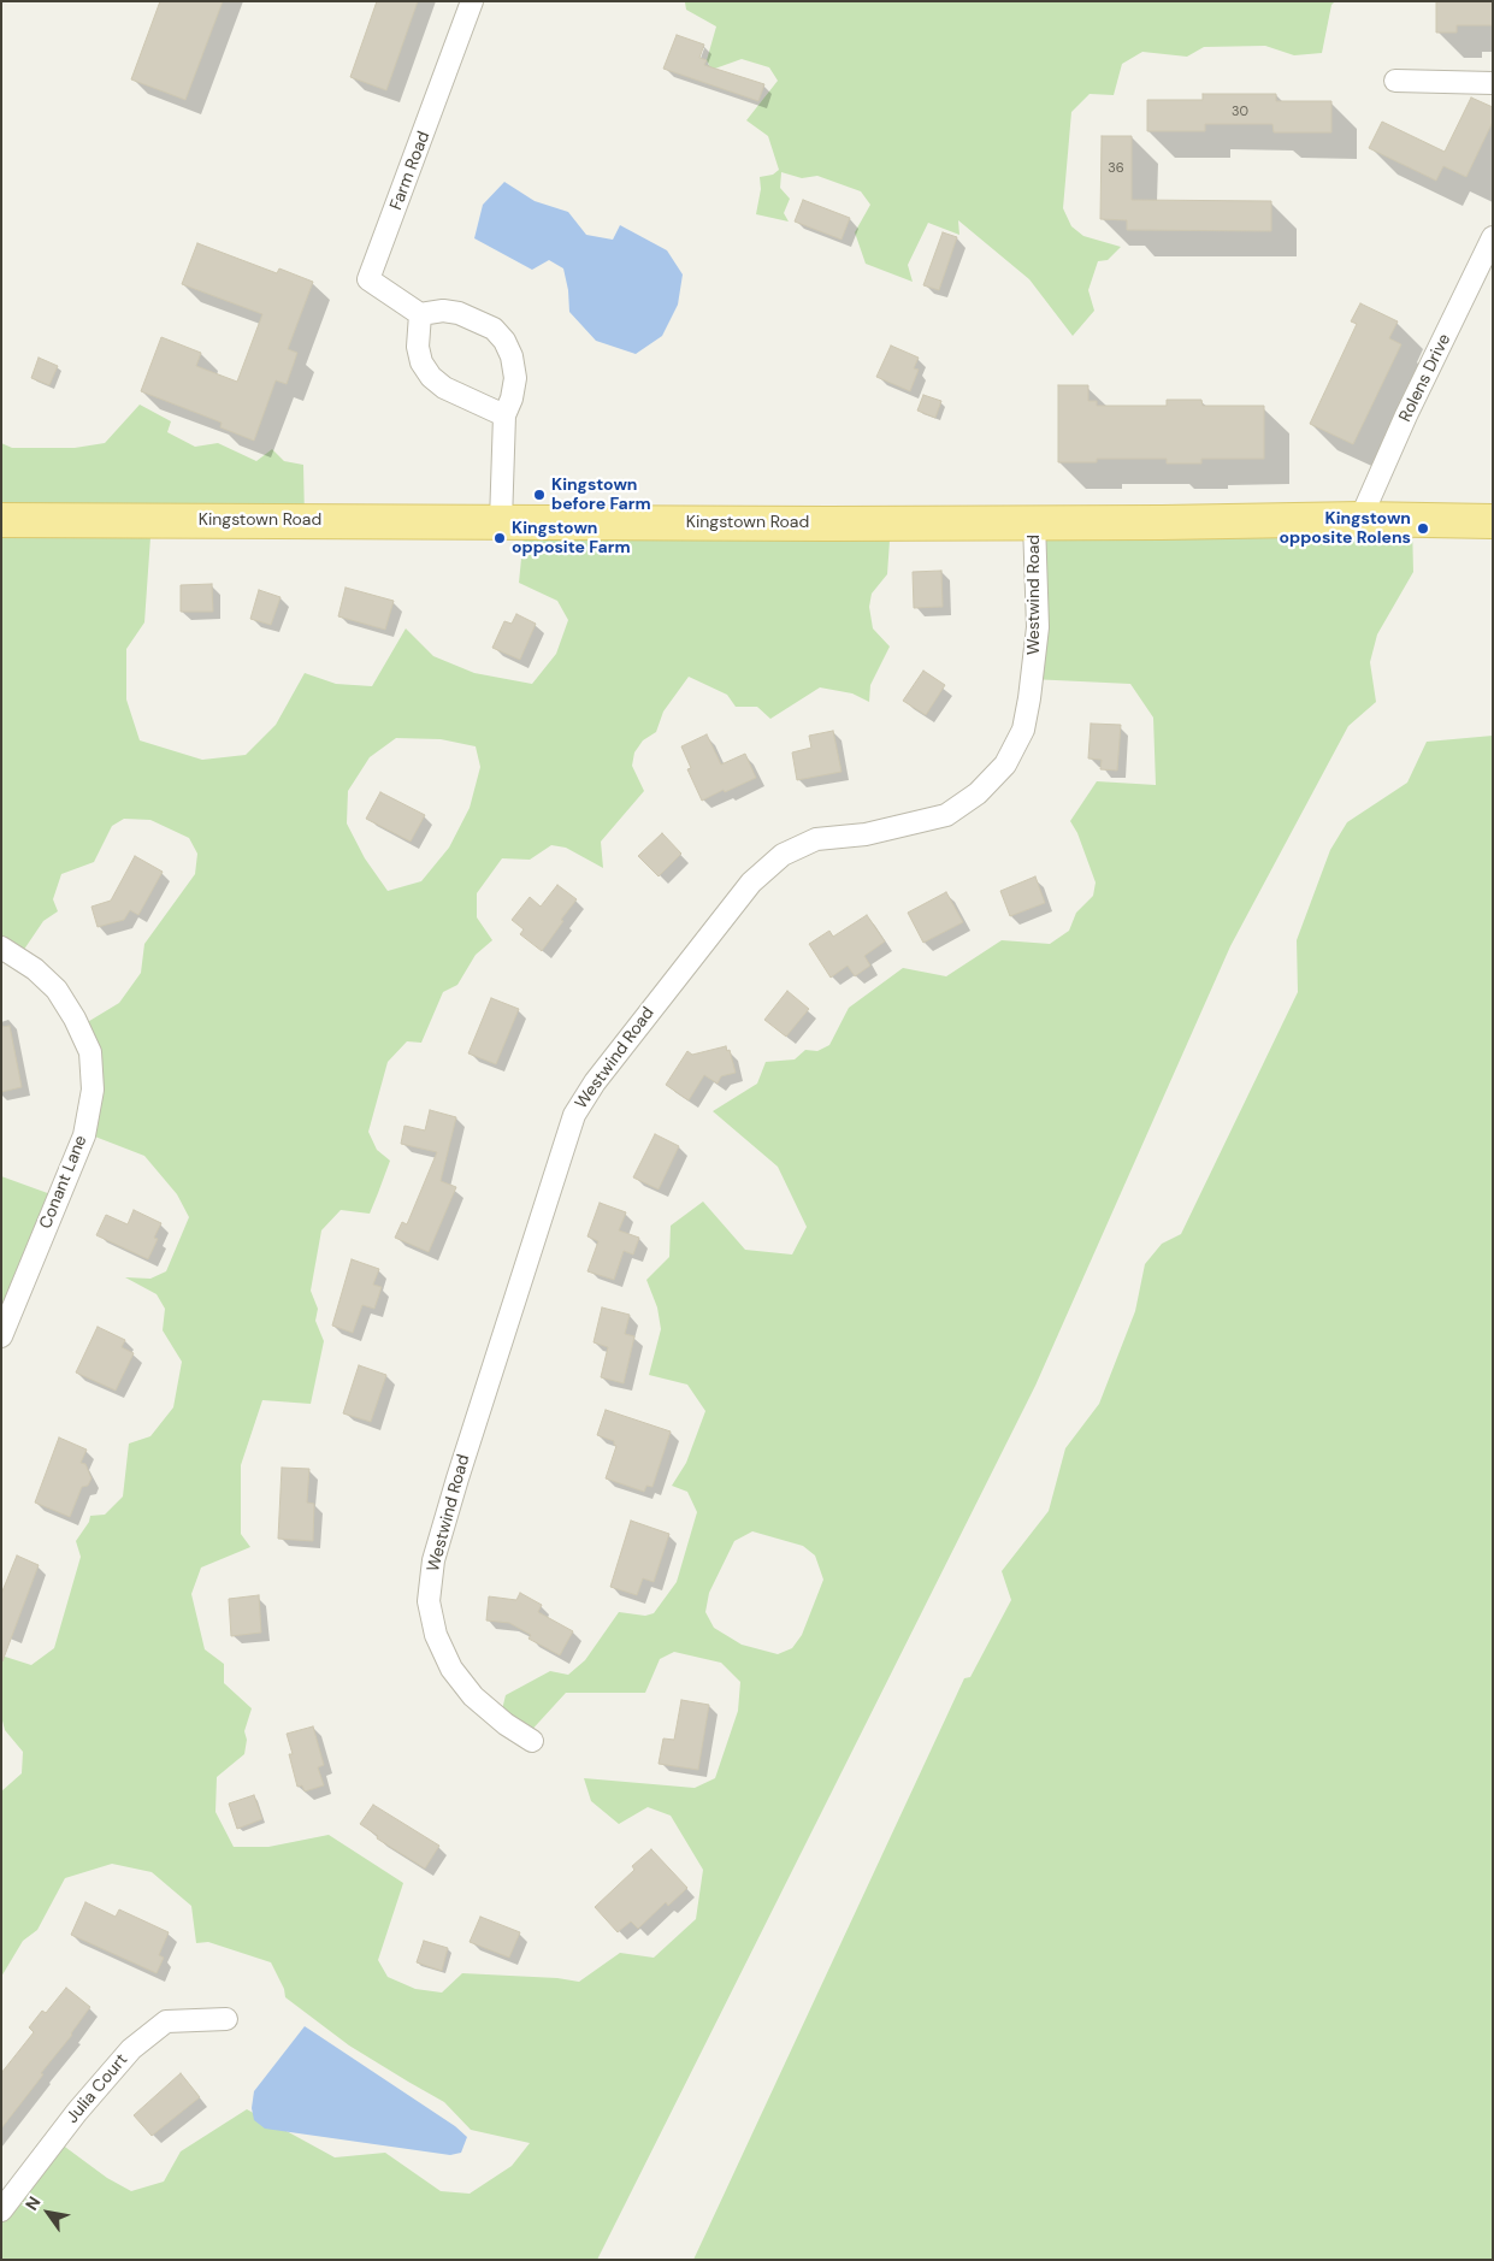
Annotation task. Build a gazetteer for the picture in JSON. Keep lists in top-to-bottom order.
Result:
{
  "streets": {
    "main road": ["Kingstown Road"],
    "street": [
      "Farm Road",
      "Rolens Drive",
      "Westwind Road",
      "Conant Lane",
      "Julia Court"
    ]
  },
  "crossings": [
    ["Rolens Drive", "Kingstown Road"],
    ["Kingstown Road", "Westwind Road"]
  ],
  "places": ["Kingstown before Farm", "Kingstown opposite Rolens", "Kingstown opposite Farm"],
  "house_numbers": ["30", "36"],
  "north": "top left"
}
